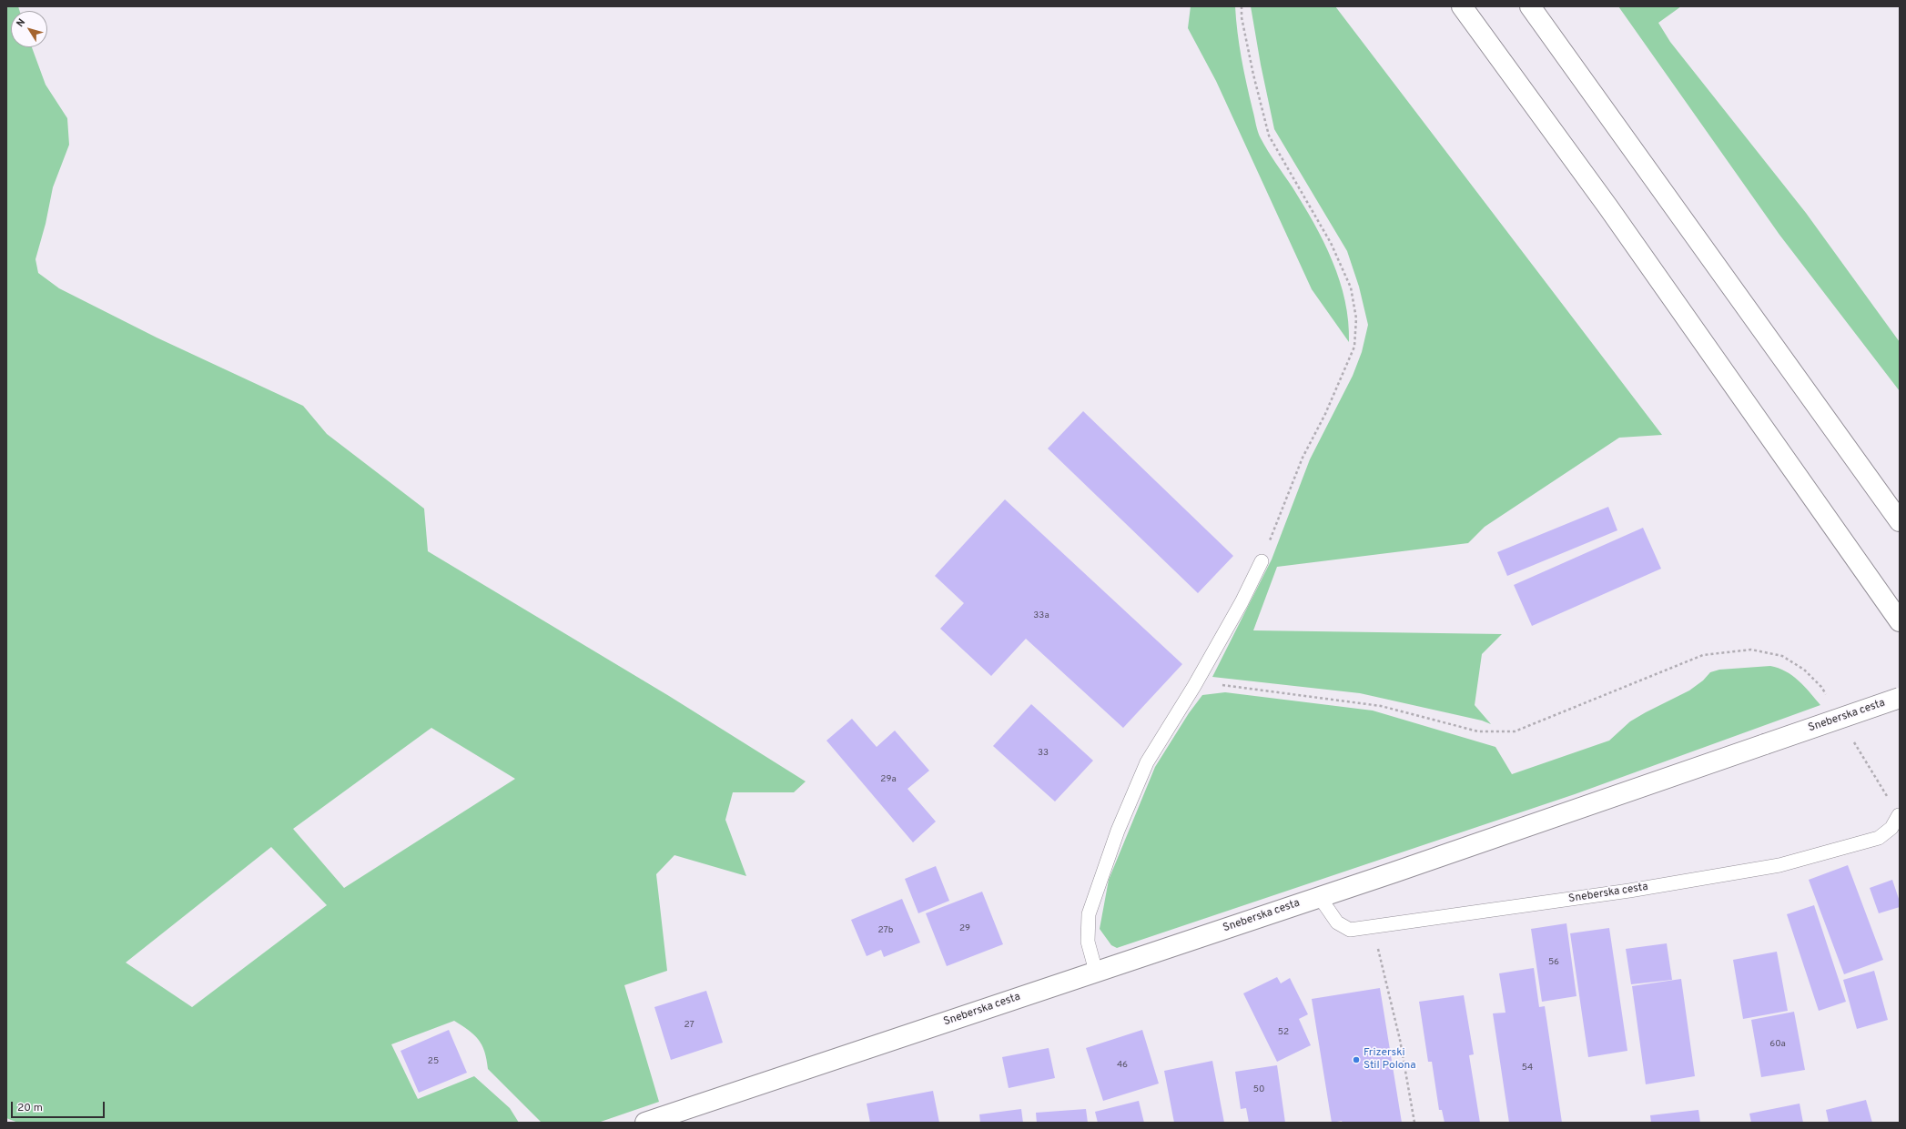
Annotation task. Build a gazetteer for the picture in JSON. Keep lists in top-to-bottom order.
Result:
{
  "streets": {
    "main road": ["Sneberska cesta"]
  },
  "places": ["Frizerski Stil Polona"],
  "house_numbers": [
    "33a",
    "33",
    "29a",
    "29",
    "27b",
    "56",
    "27",
    "52",
    "60a",
    "25",
    "46",
    "54",
    "50"
  ],
  "scale_bar": "20 m",
  "north": "top left"
}
